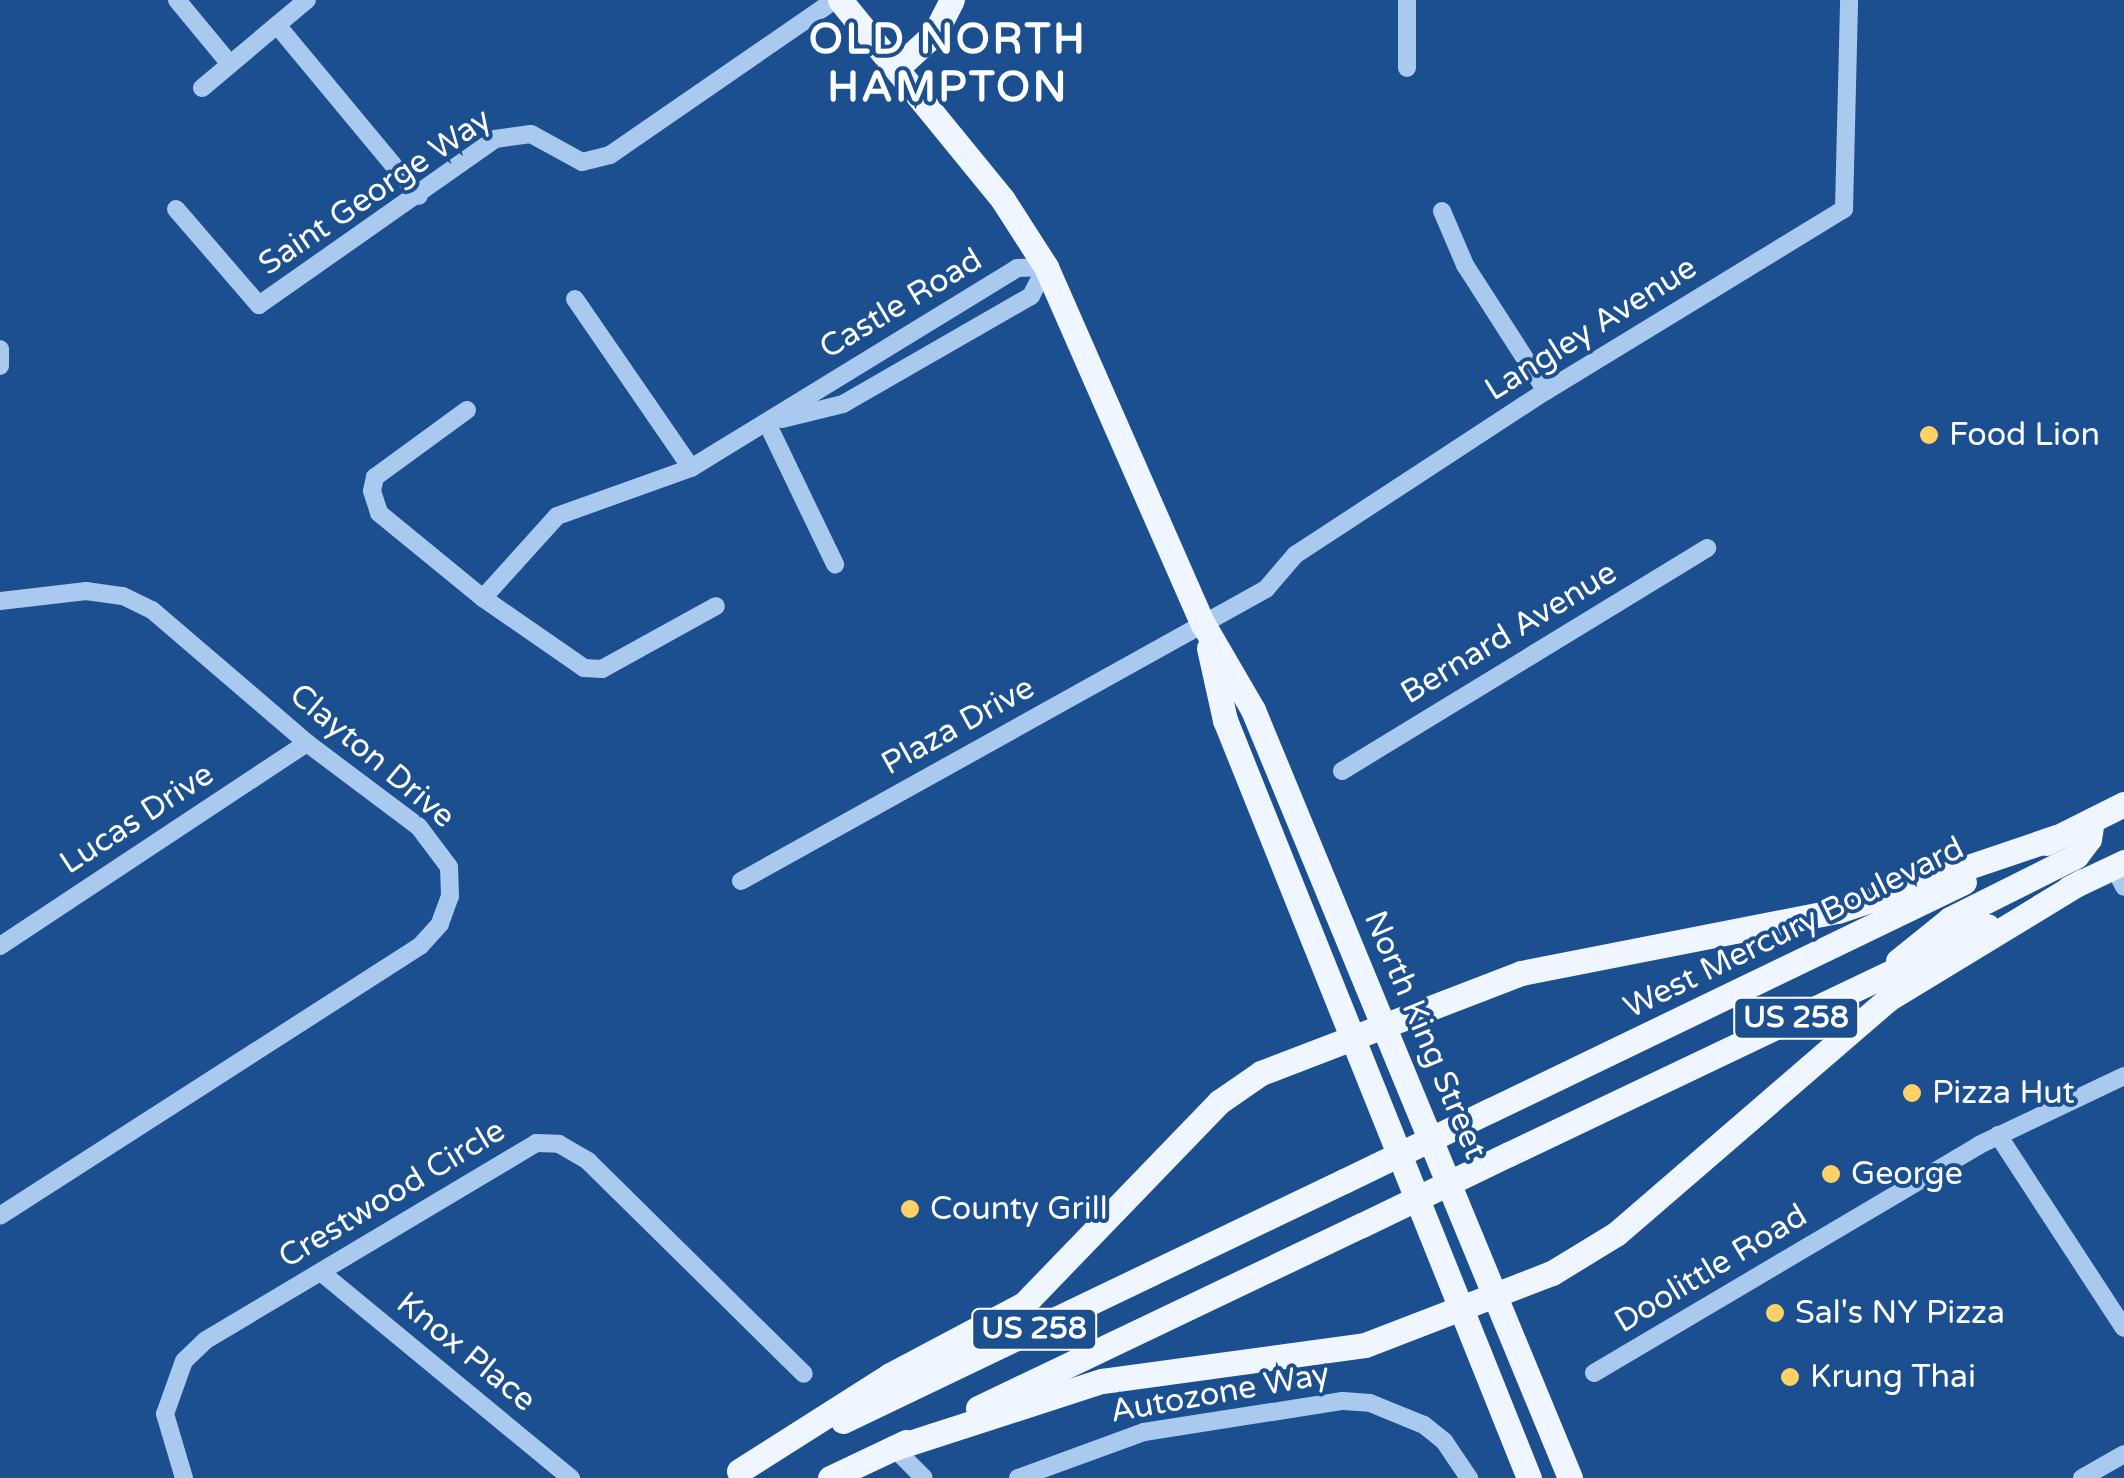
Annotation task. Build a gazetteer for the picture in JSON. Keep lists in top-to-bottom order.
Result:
{
  "streets": {
    "main road": ["West Mercury Boulevard", "US 258", "North King Street"],
    "street": [
      "Saint George Way",
      "Castle Road",
      "Langley Avenue",
      "Bernard Avenue",
      "Plaza Drive",
      "Clayton Drive",
      "Lucas Drive",
      "Crestwood Circle",
      "Doolittle Road",
      "Knox Place",
      "Autozone Way"
    ]
  },
  "crossings": [
    ["Saint George Way", "North King Street"],
    ["Castle Road", "North King Street"],
    ["Langley Avenue", "Plaza Drive"],
    ["Langley Avenue", "North King Street"],
    ["Plaza Drive", "North King Street"],
    ["Clayton Drive", "Lucas Drive"],
    ["Crestwood Circle", "Knox Place"]
  ],
  "districts": ["OLD NORTH HAMPTON"],
  "places": [
    "Food Lion",
    "Pizza Hut",
    "George",
    "County Grill",
    "Sal's NY Pizza",
    "Krung Thai"
  ]
}
